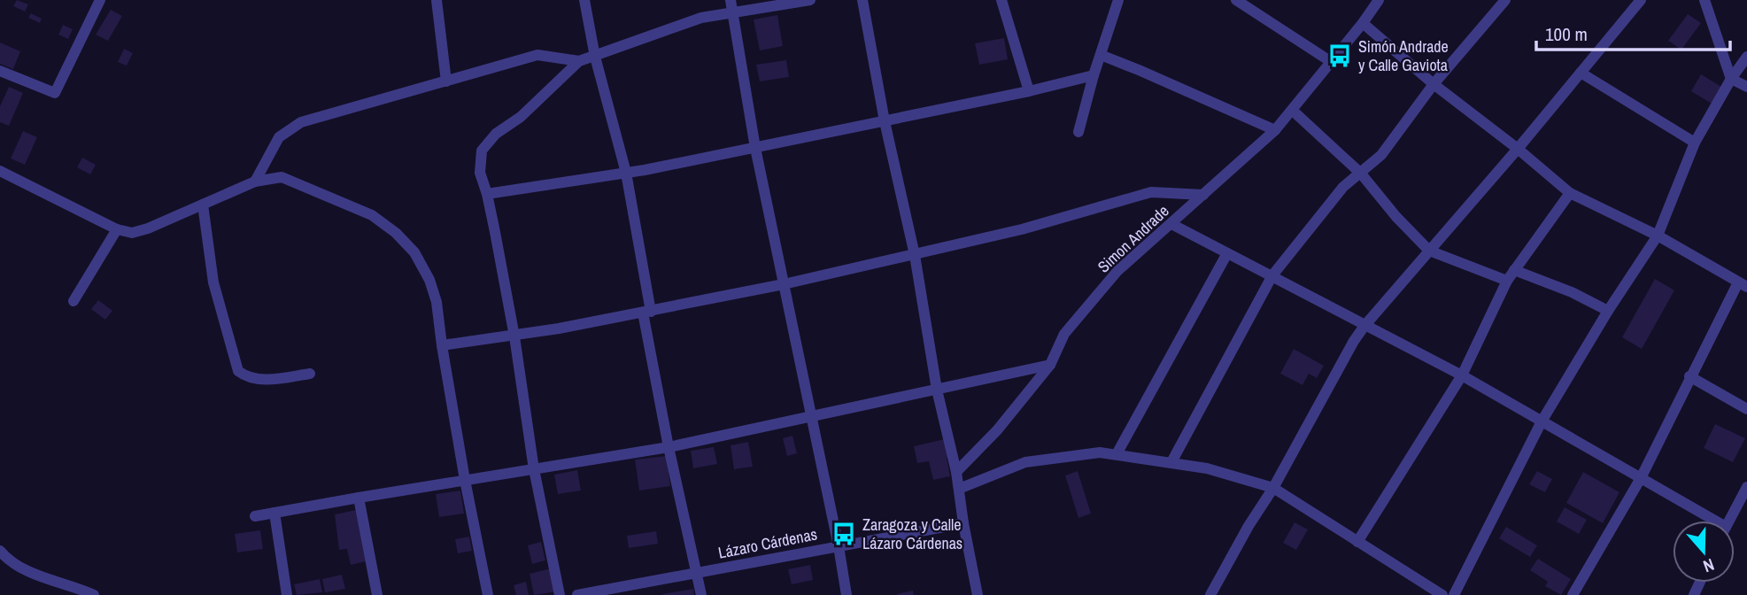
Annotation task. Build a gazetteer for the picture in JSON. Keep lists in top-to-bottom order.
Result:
{
  "streets": {
    "street": ["Simon Andrade", "Lázaro Cárdenas"]
  },
  "places": {
    "bus stop": ["Simón Andrade y Calle Gaviota", "Zaragoza y Calle Lázaro Cárdenas"]
  },
  "scale_bar": "100 m",
  "north": "bottom"
}
